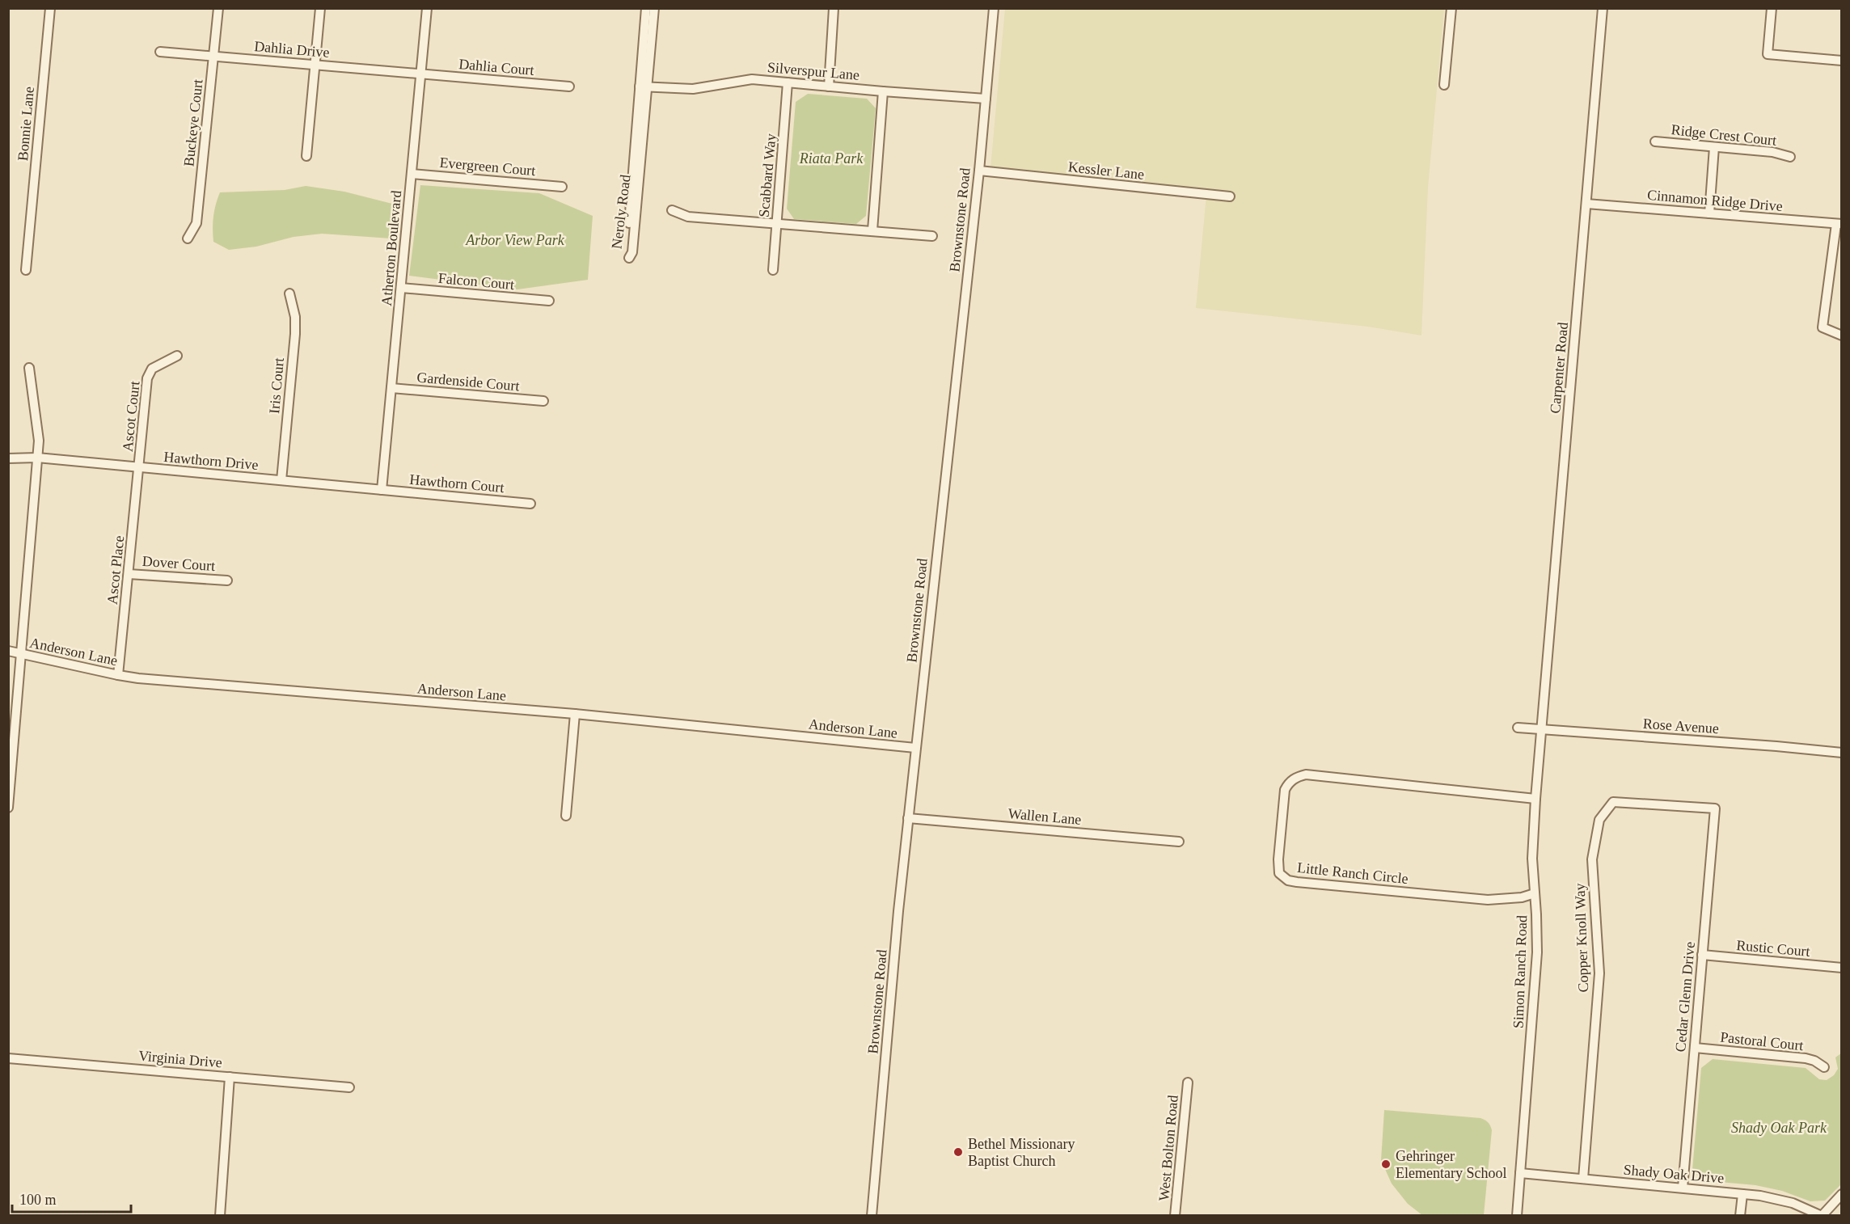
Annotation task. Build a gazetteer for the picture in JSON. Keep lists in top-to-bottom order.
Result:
{
  "streets": {
    "street": [
      "Dahlia Drive",
      "Dahlia Court",
      "Silverspur Lane",
      "Buckeye Court",
      "Bonnie Lane",
      "Ridge Crest Court",
      "Evergreen Court",
      "Kessler Lane",
      "Scabbard Way",
      "Cinnamon Ridge Drive",
      "Neroly Road",
      "Brownstone Road",
      "Atherton Boulevard",
      "Falcon Court",
      "Carpenter Road",
      "Gardenside Court",
      "Iris Court",
      "Ascot Court",
      "Hawthorn Drive",
      "Hawthorn Court",
      "Dover Court",
      "Ascot Place",
      "Anderson Lane",
      "Rose Avenue",
      "Wallen Lane",
      "Little Ranch Circle",
      "Copper Knoll Way",
      "Rustic Court",
      "Simon Ranch Road",
      "Cedar Glenn Drive",
      "Pastoral Court",
      "Virginia Drive",
      "West Bolton Road",
      "Shady Oak Drive"
    ]
  },
  "crossings": [
    ["Dahlia Drive", "Dahlia Court"],
    ["Dahlia Drive", "Buckeye Court"],
    ["Dahlia Drive", "Atherton Boulevard"],
    ["Dahlia Court", "Atherton Boulevard"],
    ["Silverspur Lane", "Scabbard Way"],
    ["Silverspur Lane", "Neroly Road"],
    ["Silverspur Lane", "Brownstone Road"],
    ["Evergreen Court", "Atherton Boulevard"],
    ["Kessler Lane", "Brownstone Road"],
    ["Cinnamon Ridge Drive", "Carpenter Road"],
    ["Brownstone Road", "Anderson Lane"],
    ["Brownstone Road", "Wallen Lane"],
    ["Atherton Boulevard", "Falcon Court"],
    ["Atherton Boulevard", "Gardenside Court"],
    ["Atherton Boulevard", "Hawthorn Drive"],
    ["Atherton Boulevard", "Hawthorn Court"],
    ["Carpenter Road", "Rose Avenue"],
    ["Carpenter Road", "Simon Ranch Road"],
    ["Iris Court", "Hawthorn Drive"],
    ["Ascot Court", "Hawthorn Drive"],
    ["Ascot Court", "Ascot Place"],
    ["Hawthorn Drive", "Hawthorn Court"],
    ["Hawthorn Drive", "Ascot Place"],
    ["Dover Court", "Ascot Place"],
    ["Ascot Place", "Anderson Lane"],
    ["Rose Avenue", "Simon Ranch Road"],
    ["Little Ranch Circle", "Simon Ranch Road"],
    ["Copper Knoll Way", "Cedar Glenn Drive"],
    ["Copper Knoll Way", "Shady Oak Drive"],
    ["Rustic Court", "Cedar Glenn Drive"],
    ["Simon Ranch Road", "Shady Oak Drive"],
    ["Cedar Glenn Drive", "Pastoral Court"],
    ["Cedar Glenn Drive", "Shady Oak Drive"]
  ],
  "parks": ["Riata Park", "Arbor View Park", "Shady Oak Park"],
  "places": ["Bethel Missionary Baptist Church", "Gehringer Elementary School"],
  "scale_bar": "100 m"
}
